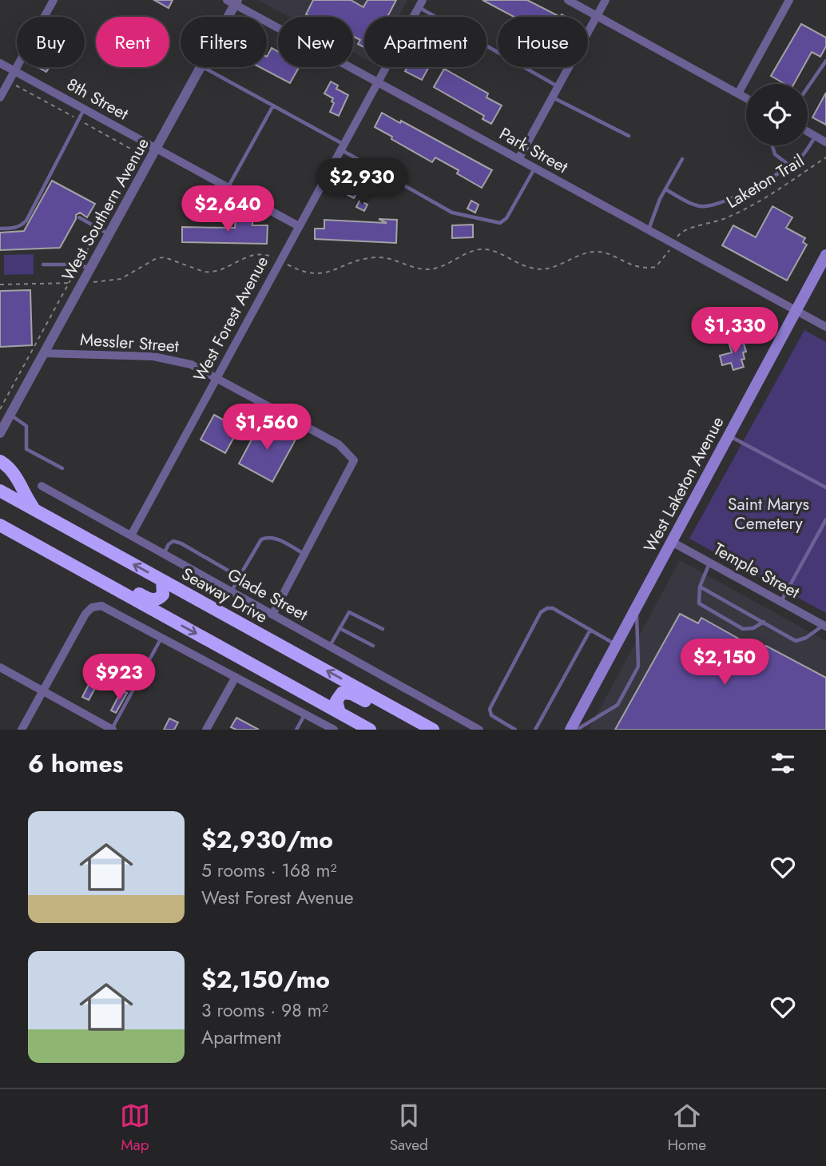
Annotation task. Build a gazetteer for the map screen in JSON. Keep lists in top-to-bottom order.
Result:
{
  "streets": {
    "highway": ["Seaway Drive"],
    "main road": ["West Laketon Avenue"],
    "street": [
      "8th Street",
      "Park Street",
      "West Southern Avenue",
      "West Forest Avenue",
      "Messler Street",
      "Temple Street",
      "Glade Street"
    ],
    "path": ["Laketon Trail"]
  },
  "crossings": [
    ["8th Street", "West Southern Avenue"],
    ["8th Street", "West Forest Avenue"],
    ["Park Street", "Laketon Trail"],
    ["Park Street", "West Southern Avenue"],
    ["Park Street", "West Forest Avenue"],
    ["Park Street", "West Laketon Avenue"],
    ["Laketon Trail", "West Southern Avenue"],
    ["Laketon Trail", "West Forest Avenue"],
    ["West Southern Avenue", "Messler Street"],
    ["West Forest Avenue", "Messler Street"],
    ["West Forest Avenue", "Glade Street"],
    ["West Laketon Avenue", "Temple Street"]
  ],
  "parks": ["Saint Marys Cemetery"],
  "page": {
    "chip": [
      "Buy",
      "Rent",
      "Filters",
      "New",
      "Apartment",
      "House"
    ],
    "price": [
      "$2,930",
      "$2,640",
      "$1,330",
      "$1,560",
      "$2,150",
      "$923"
    ],
    "heading": "6 homes",
    "list": [
      {
        "name": "$2,930/mo",
        "note": "5 rooms · 168 m² · West Forest Avenue"
      },
      {
        "name": "$2,150/mo",
        "note": "3 rooms · 98 m² · Apartment"
      }
    ],
    "tabs": ["Map", "Saved", "Home"]
  }
}
